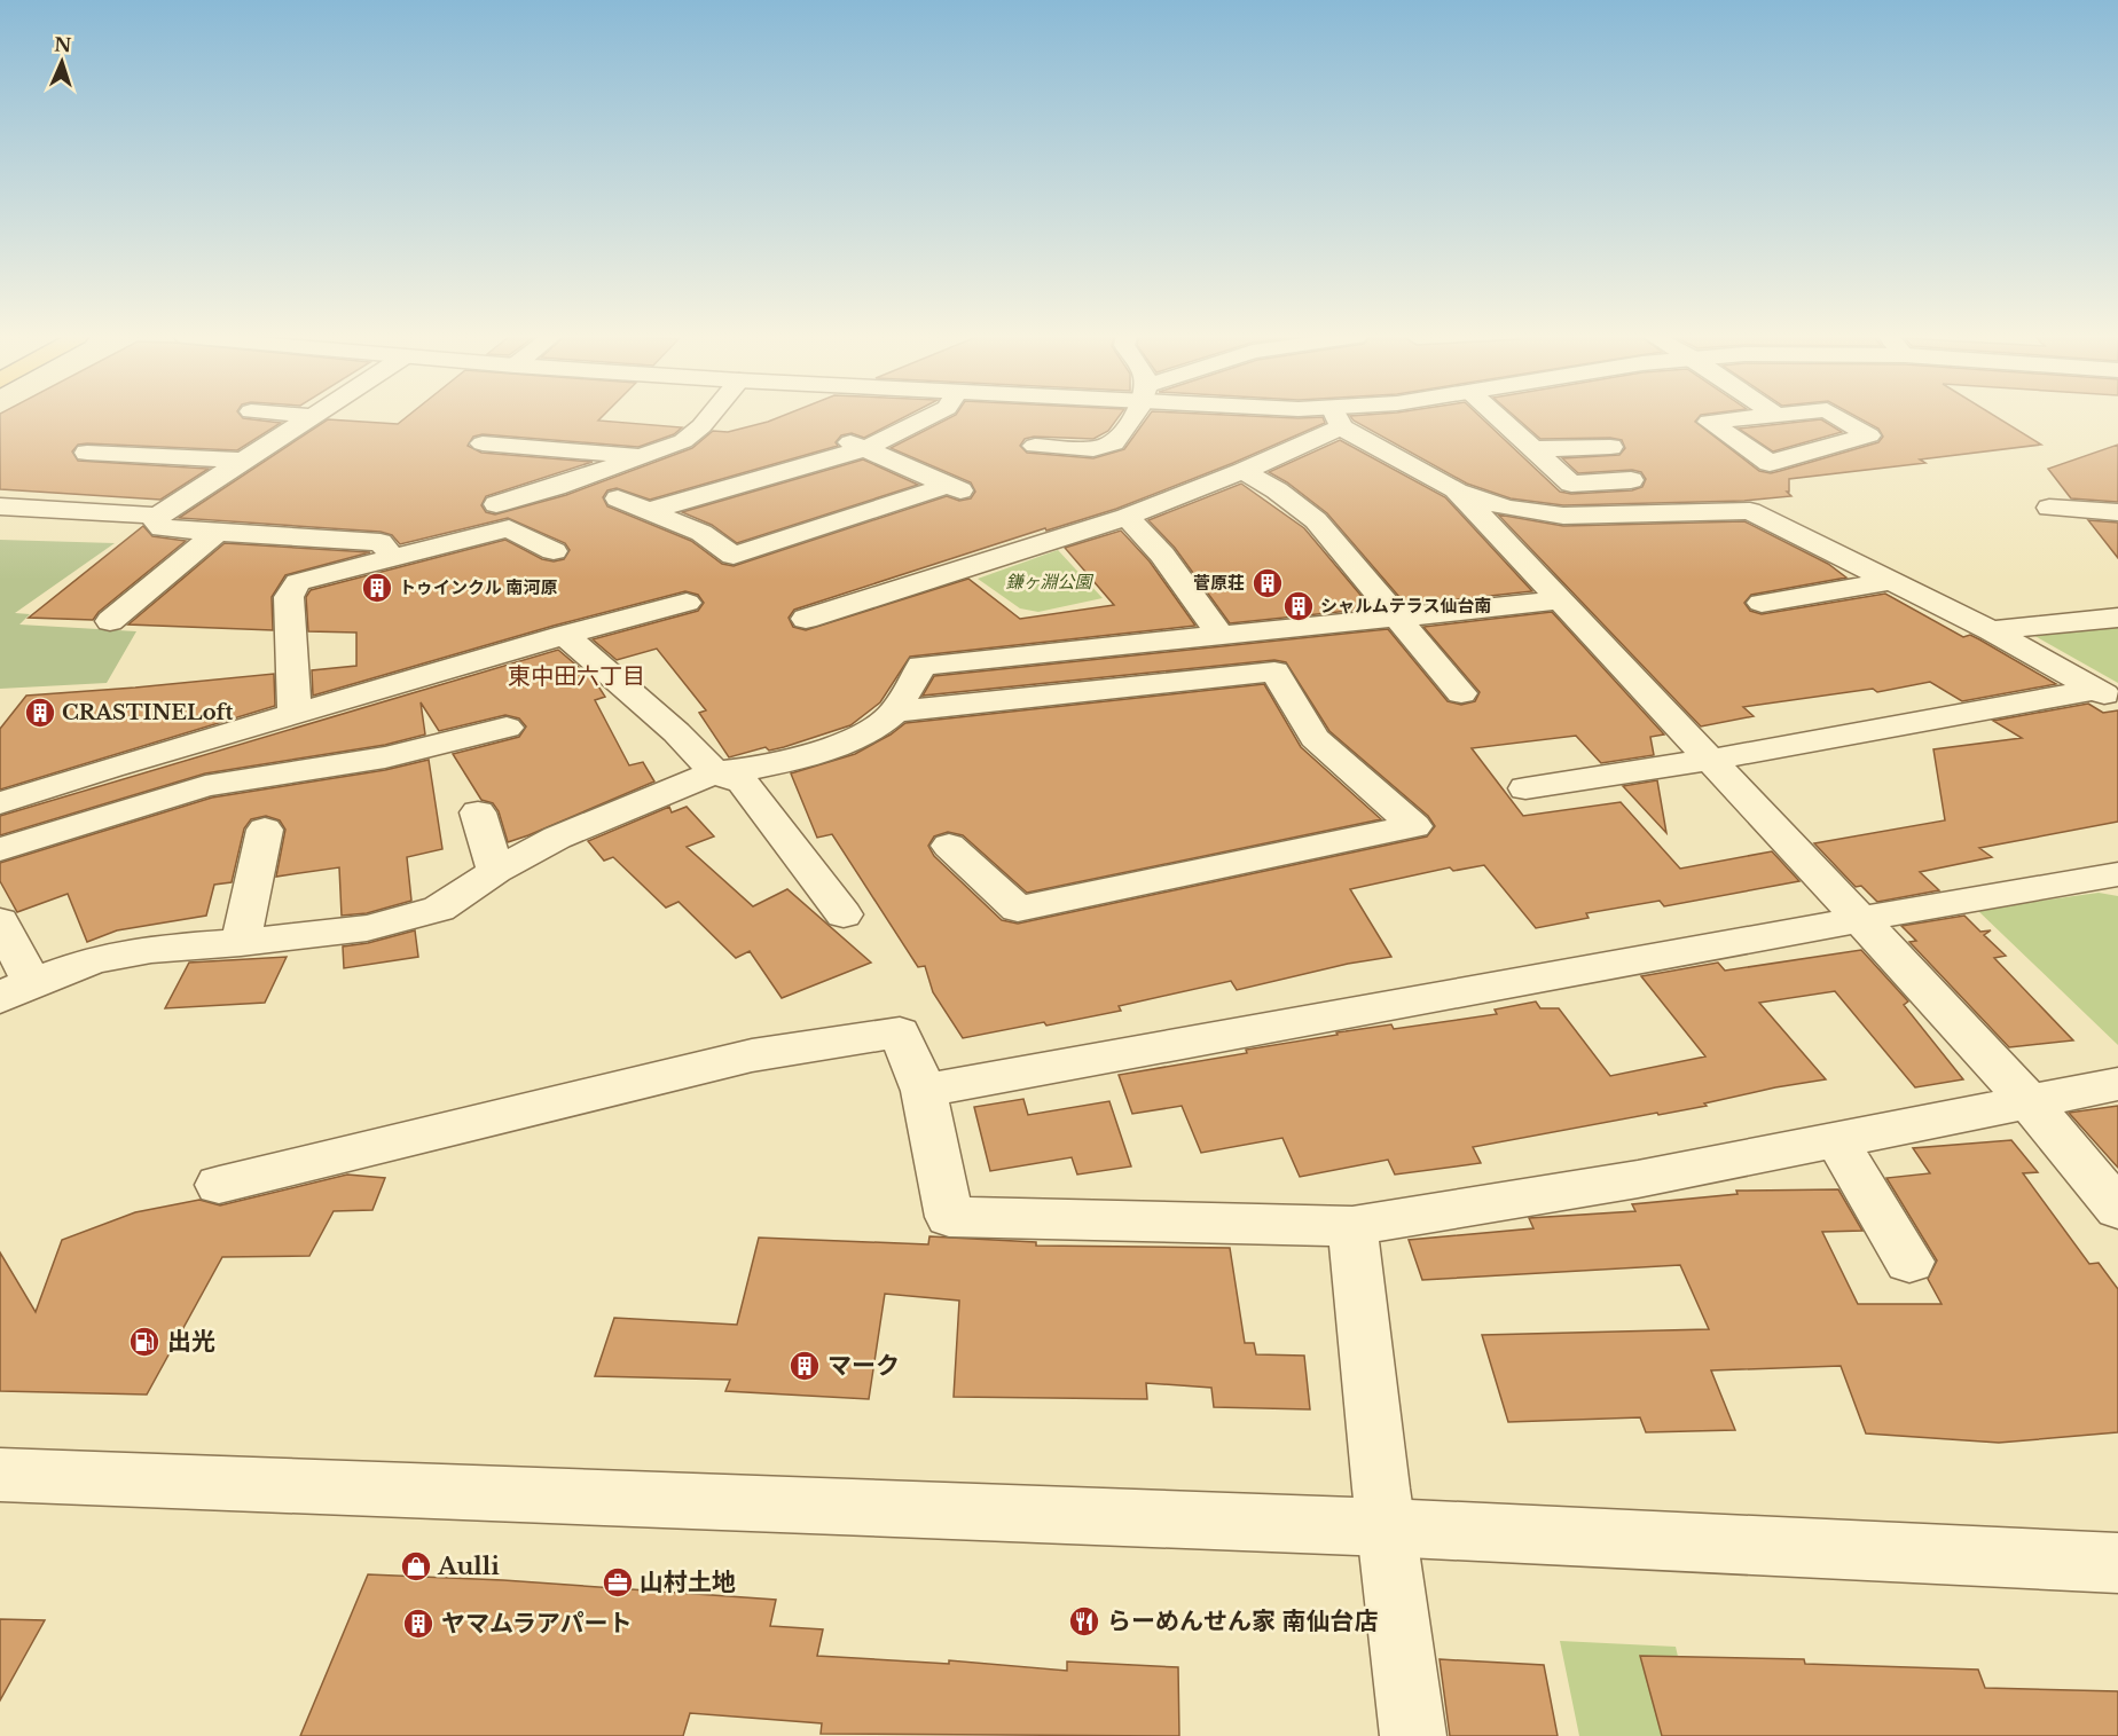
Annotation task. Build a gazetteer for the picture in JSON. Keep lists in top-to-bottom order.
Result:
{
  "districts": ["東中田六丁目"],
  "parks": ["鎌ヶ淵公園"],
  "places": {
    "building": [
      "菅原荘",
      "トゥインクル 南河原",
      "シャルムテラス仙台南",
      "CRASTINELoft",
      "マーク",
      "ヤマムラアパート"
    ],
    "fuel station": ["出光"],
    "shop": ["Aulli"],
    "office": ["山村土地"],
    "restaurant": ["らーめんせん家 南仙台店"]
  },
  "north": "top"
}
